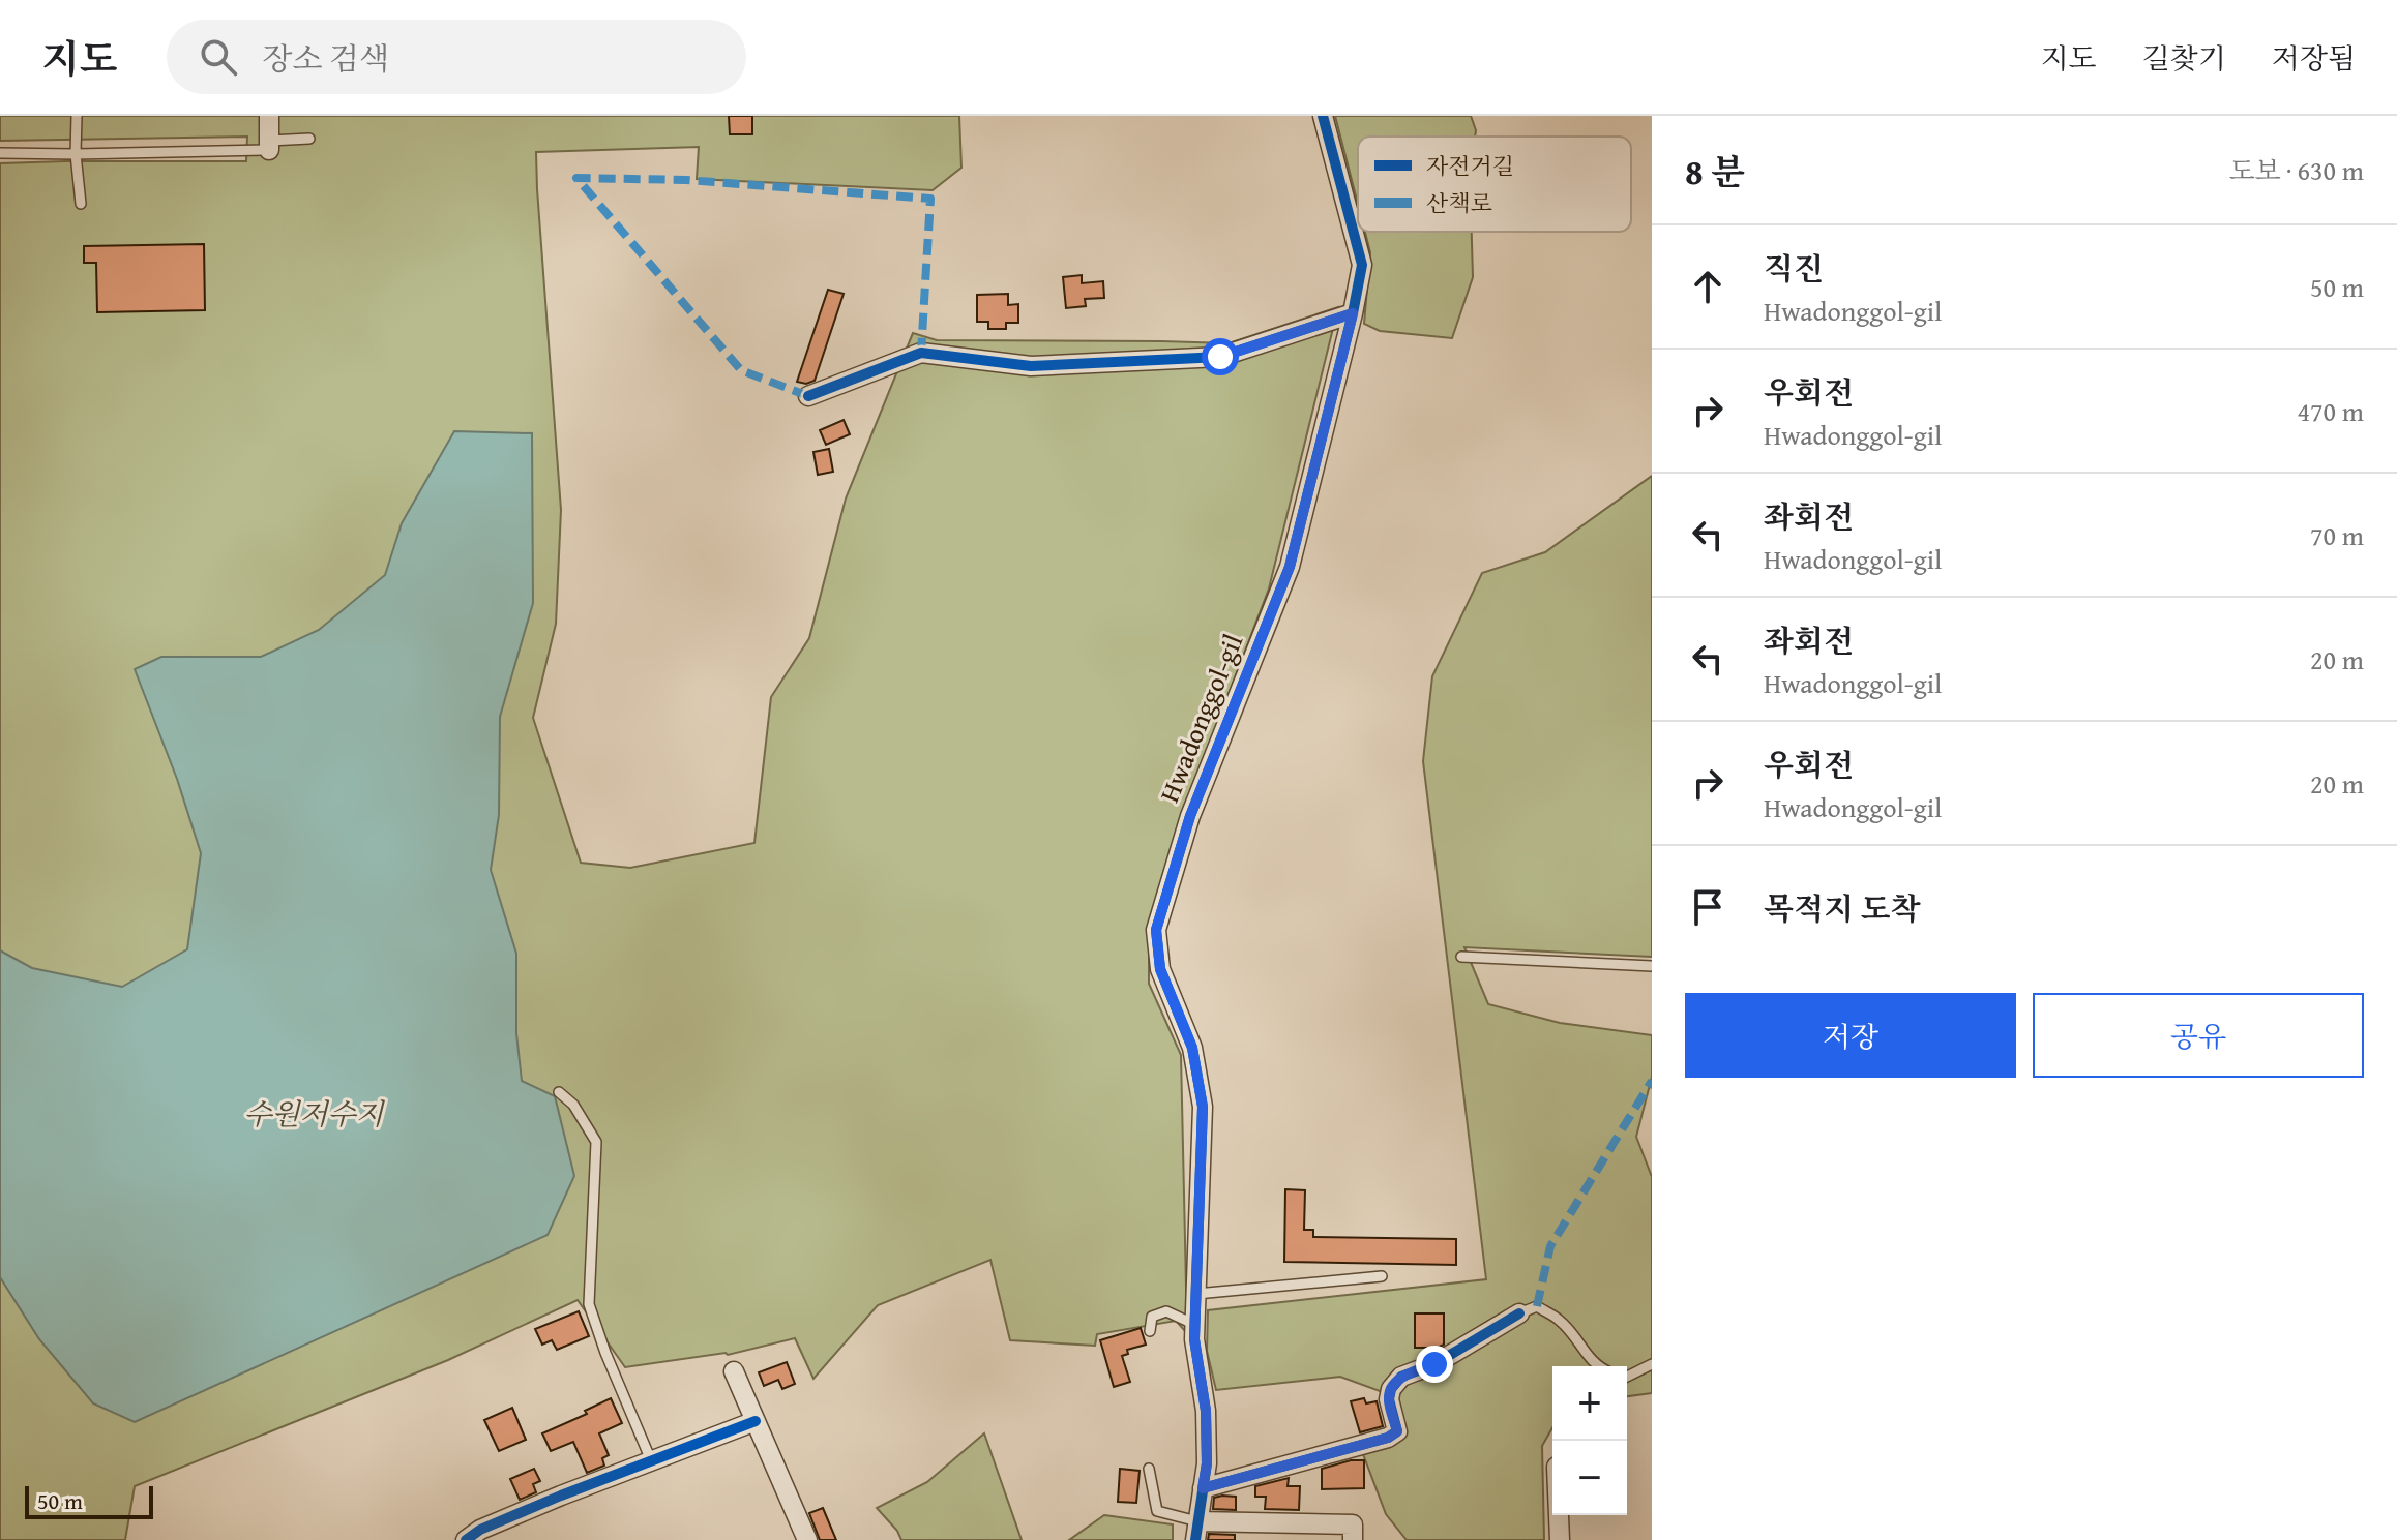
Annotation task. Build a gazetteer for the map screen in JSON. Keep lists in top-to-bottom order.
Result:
{
  "streets": {
    "street": ["Hwadonggol-gil"]
  },
  "water": ["수원저수지"],
  "legend": ["자전거길", "산책로"],
  "scale_bar": "50 m",
  "page": {
    "header": "지도",
    "search": "장소 검색",
    "nav": ["지도", "길찾기", "저장됨"],
    "heading": ["8 분", "도보 · 630 m"],
    "list": [
      ["직진", "Hwadonggol-gil", "50 m"],
      ["우회전", "Hwadonggol-gil", "470 m"],
      ["좌회전", "Hwadonggol-gil", "70 m"],
      ["좌회전", "Hwadonggol-gil", "20 m"],
      ["우회전", "Hwadonggol-gil", "20 m"],
      "목적지 도착"
    ],
    "buttons": ["저장", "공유"],
    "map_buttons": ["+", "−"],
    "scale": "50 m"
  }
}
